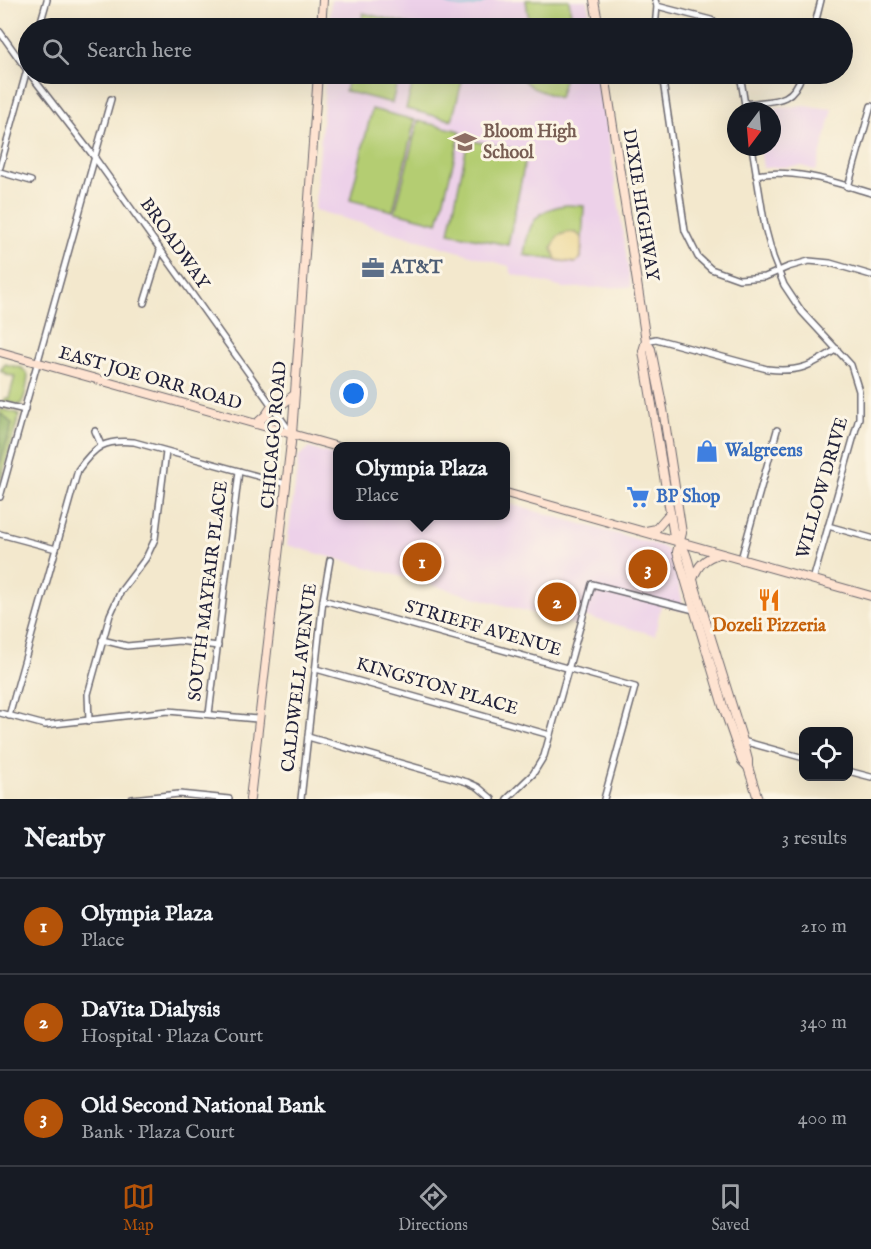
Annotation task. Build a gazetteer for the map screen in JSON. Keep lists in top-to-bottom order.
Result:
{
  "streets": {
    "street": [
      "DIXIE HIGHWAY",
      "BROADWAY",
      "EAST JOE ORR ROAD",
      "CHICAGO ROAD",
      "WILLOW DRIVE",
      "SOUTH MAYFAIR PLACE",
      "STRIEFF AVENUE",
      "CALDWELL AVENUE",
      "KINGSTON PLACE"
    ]
  },
  "crossings": [
    ["BROADWAY", "EAST JOE ORR ROAD"],
    ["BROADWAY", "CHICAGO ROAD"],
    ["EAST JOE ORR ROAD", "CHICAGO ROAD"],
    ["STRIEFF AVENUE", "CALDWELL AVENUE"],
    ["CALDWELL AVENUE", "KINGSTON PLACE"]
  ],
  "places": {
    "school or university": ["Bloom High School"],
    "office": ["AT&T"],
    "shop": ["Walgreens"],
    "supermarket": ["BP Shop"],
    "restaurant": ["Dozeli Pizzeria"]
  },
  "north": "bottom",
  "page": {
    "search": "Search here",
    "popup": ["Olympia Plaza", "Place"],
    "pins": ["1", "3", "2"],
    "heading": ["Nearby", "3 results"],
    "list": [
      {
        "mark": "1",
        "name": "Olympia Plaza",
        "note": "Place",
        "value": "210 m"
      },
      {
        "mark": "2",
        "name": "DaVita Dialysis",
        "note": "Hospital · Plaza Court",
        "value": "340 m"
      },
      {
        "mark": "3",
        "name": "Old Second National Bank",
        "note": "Bank · Plaza Court",
        "value": "400 m"
      }
    ],
    "nav": ["Map", "Directions", "Saved"]
  }
}
